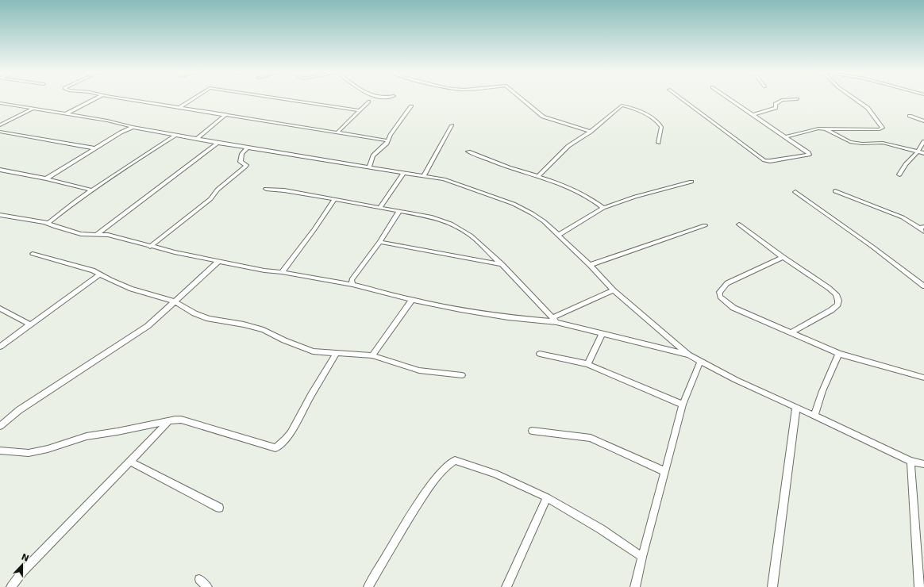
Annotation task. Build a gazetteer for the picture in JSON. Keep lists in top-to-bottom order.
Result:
{
  "north": "top"
}
